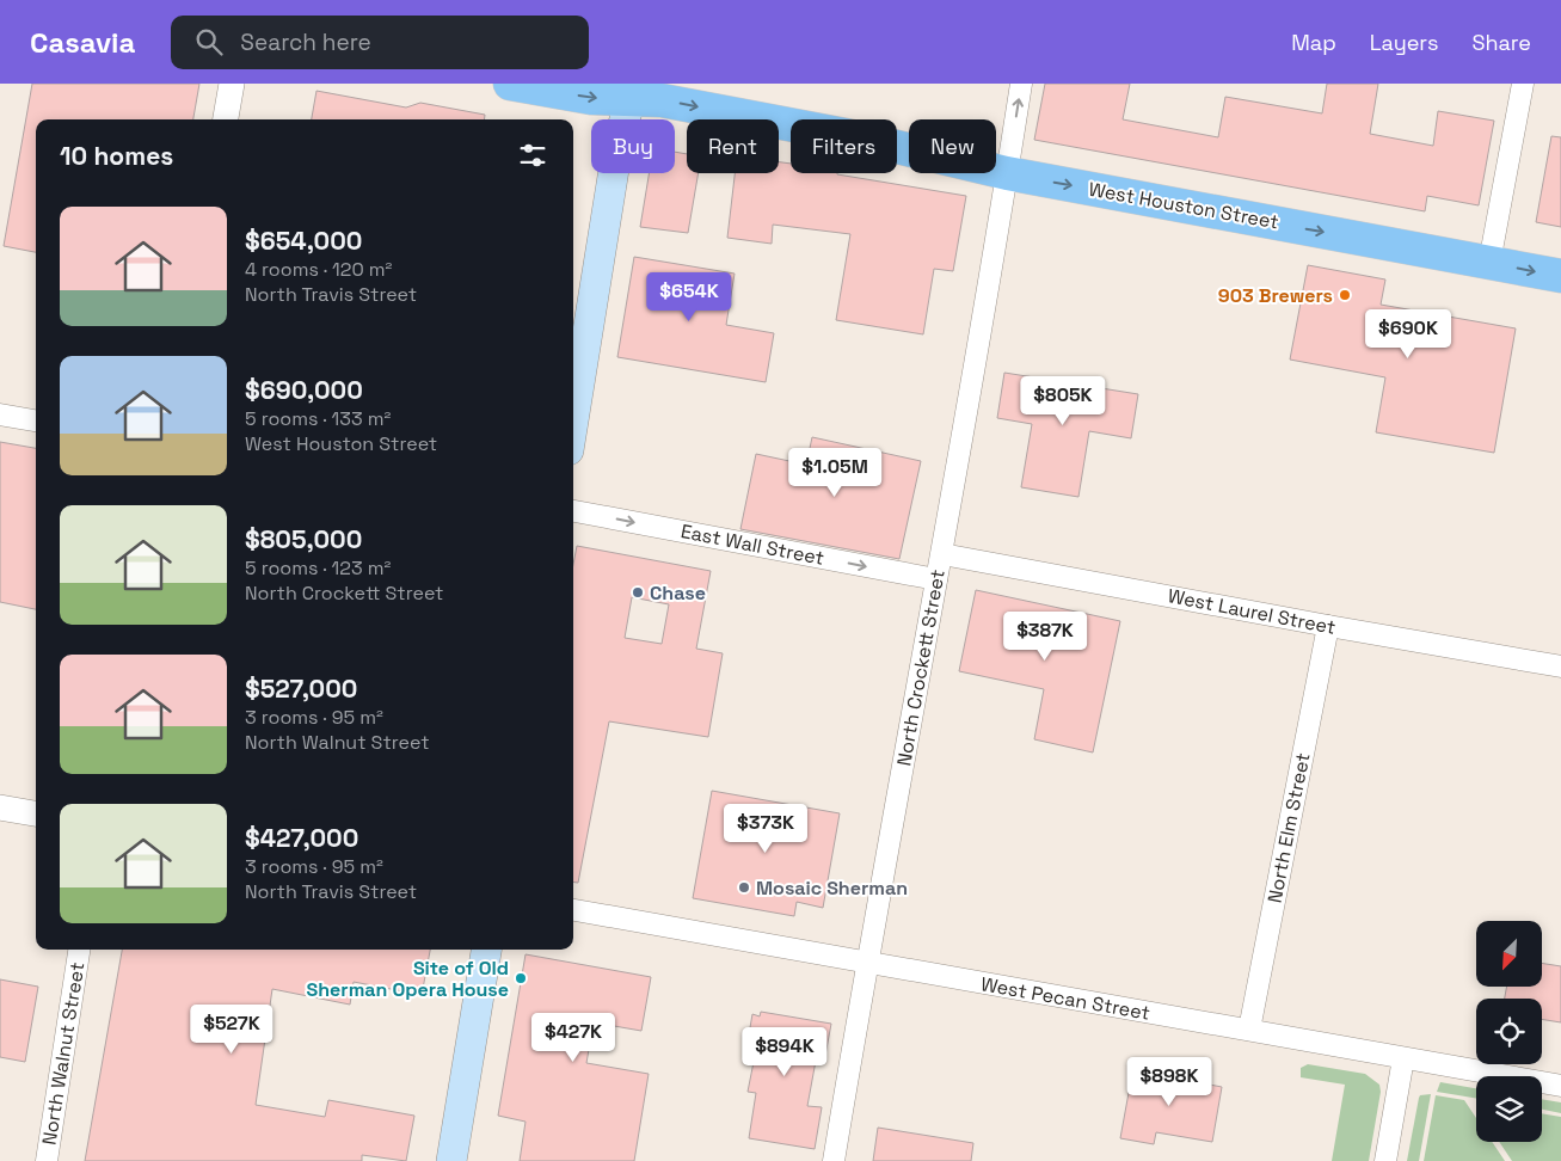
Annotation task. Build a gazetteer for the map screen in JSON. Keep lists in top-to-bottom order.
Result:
{
  "streets": {
    "main road": ["West Houston Street"],
    "street": [
      "East Wall Street",
      "West Laurel Street",
      "North Crockett Street",
      "North Elm Street",
      "West Pecan Street",
      "North Walnut Street"
    ]
  },
  "crossings": [
    ["West Houston Street", "North Crockett Street"],
    ["East Wall Street", "North Crockett Street"],
    ["West Laurel Street", "North Crockett Street"],
    ["West Laurel Street", "North Elm Street"],
    ["North Crockett Street", "West Pecan Street"],
    ["North Elm Street", "West Pecan Street"]
  ],
  "one_way": ["West Houston Street", "East Wall Street"],
  "places": [
    "903 Brewers",
    "Chase",
    "Mosaic Sherman",
    "Site of Old Sherman Opera House"
  ],
  "north": "bottom left",
  "page": {
    "header": "Casavia",
    "search": "Search here",
    "nav": ["Map", "Layers", "Share"],
    "chip": [
      "Buy",
      "Rent",
      "Filters",
      "New"
    ],
    "heading": "10 homes",
    "list": [
      {
        "name": "$654,000",
        "note": "4 rooms · 120 m² · North Travis Street"
      },
      {
        "name": "$690,000",
        "note": "5 rooms · 133 m² · West Houston Street"
      },
      {
        "name": "$805,000",
        "note": "5 rooms · 123 m² · North Crockett Street"
      },
      {
        "name": "$527,000",
        "note": "3 rooms · 95 m² · North Walnut Street"
      },
      {
        "name": "$427,000",
        "note": "3 rooms · 95 m² · North Travis Street"
      }
    ],
    "price": [
      "$654K",
      "$690K",
      "$805K",
      "$1.05M",
      "$387K",
      "$373K",
      "$527K",
      "$427K",
      "$894K",
      "$898K"
    ]
  }
}
